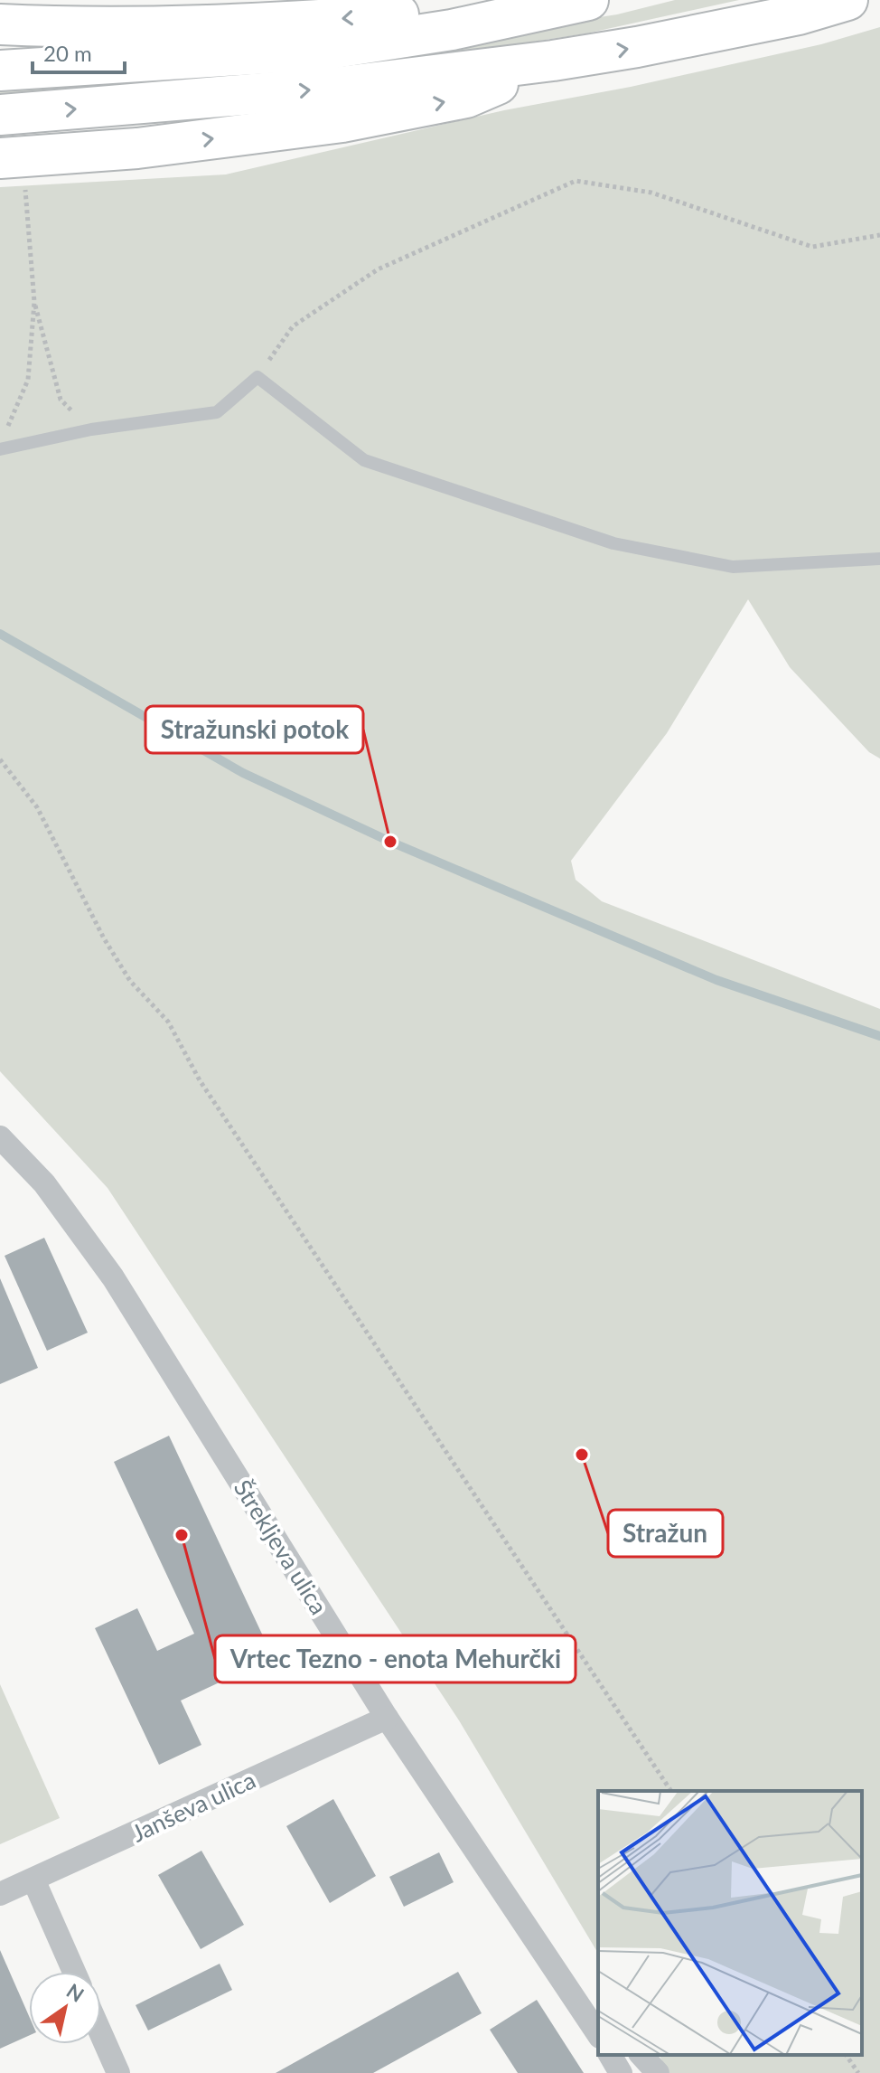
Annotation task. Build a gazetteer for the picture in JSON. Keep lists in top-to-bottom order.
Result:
{
  "streets": {
    "street": ["Štrekljeva ulica", "Janševa ulica"]
  },
  "crossings": [
    ["Štrekljeva ulica", "Janševa ulica"]
  ],
  "places": ["Stražunski potok", "Stražun", "Vrtec Tezno - enota Mehurčki"],
  "scale_bar": "20 m",
  "north": "top right"
}
